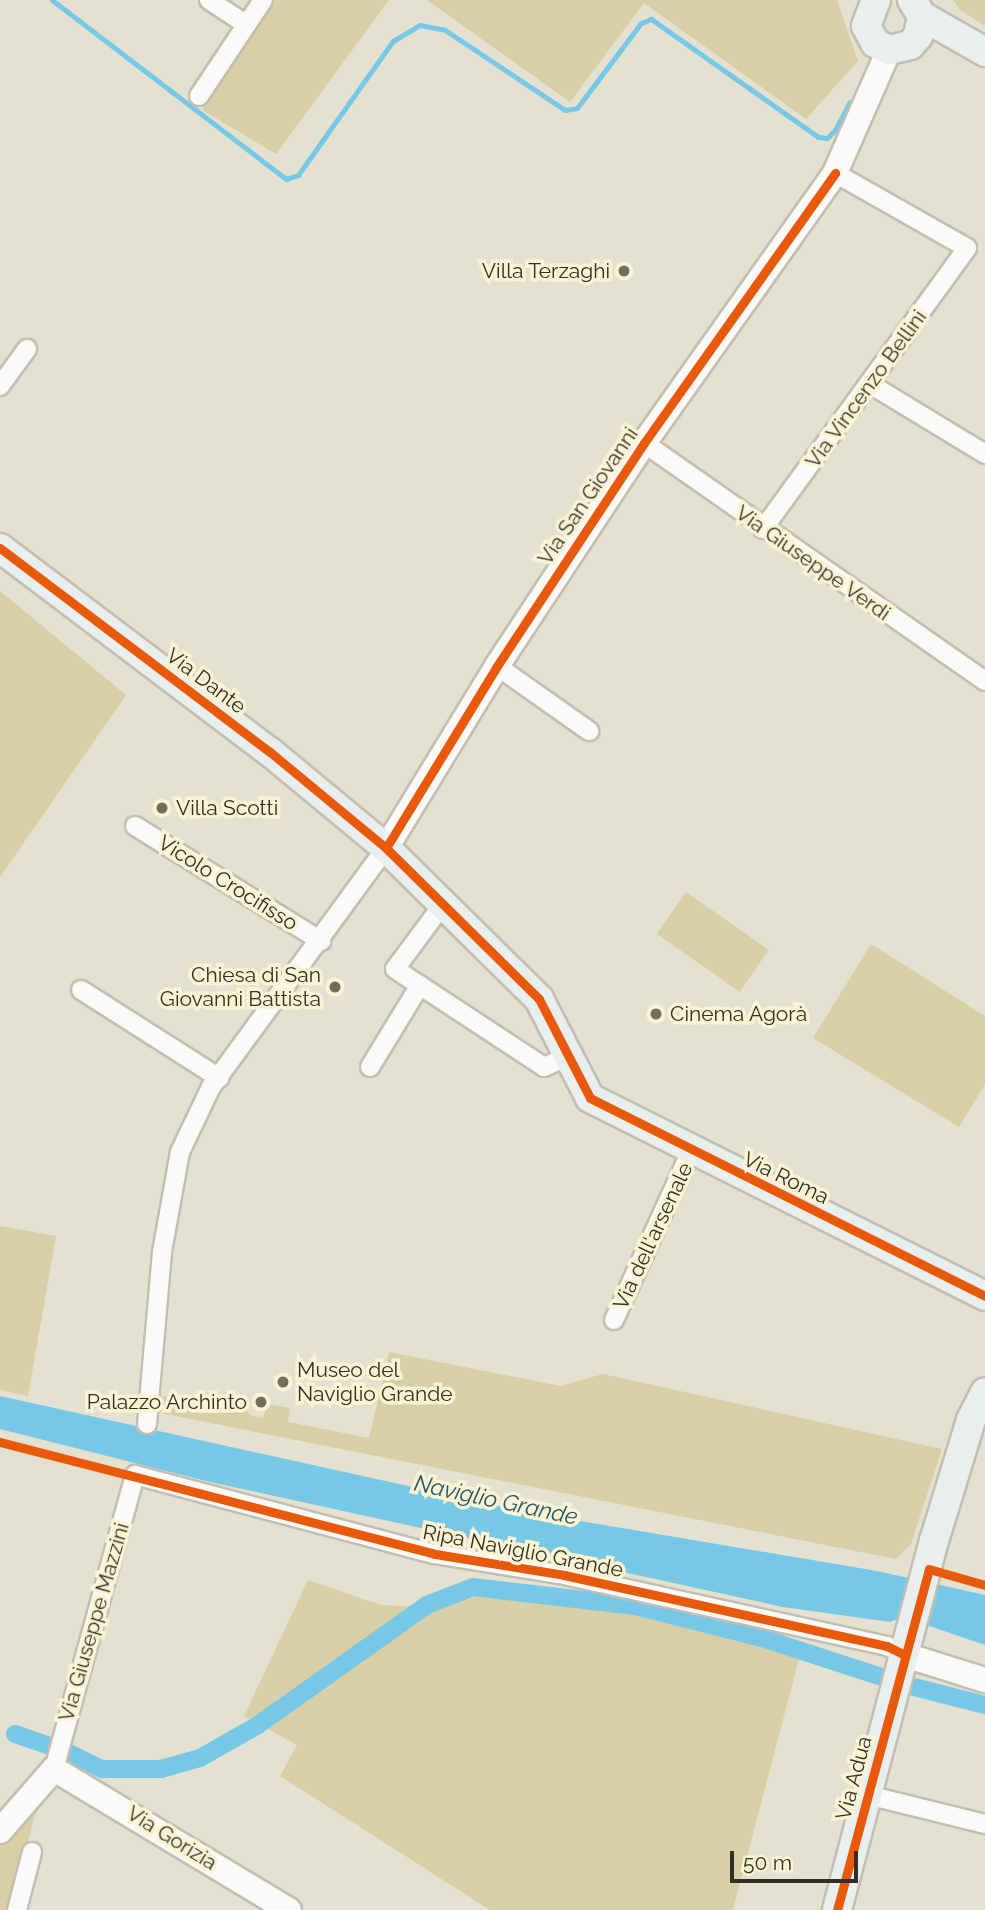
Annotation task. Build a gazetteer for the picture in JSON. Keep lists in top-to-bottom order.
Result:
{
  "streets": {
    "main road": ["Via Dante", "Via Roma", "Via Adua"],
    "street": [
      "Via Vincenzo Bellini",
      "Via San Giovanni",
      "Via Giuseppe Verdi",
      "Vicolo Crocifisso",
      "Via dell'arsenale",
      "Ripa Naviglio Grande",
      "Via Giuseppe Mazzini",
      "Via Gorizia"
    ]
  },
  "crossings": [
    ["Via Vincenzo Bellini", "Via San Giovanni"],
    ["Via Vincenzo Bellini", "Via Giuseppe Verdi"],
    ["Via San Giovanni", "Via Giuseppe Verdi"],
    ["Via San Giovanni", "Via Dante"],
    ["Via Dante", "Via Roma"],
    ["Via Roma", "Via dell'arsenale"],
    ["Ripa Naviglio Grande", "Via Giuseppe Mazzini"],
    ["Ripa Naviglio Grande", "Via Adua"],
    ["Via Giuseppe Mazzini", "Via Gorizia"]
  ],
  "water": ["Naviglio Grande"],
  "places": [
    "Villa Terzaghi",
    "Villa Scotti",
    "Chiesa di San Giovanni Battista",
    "Cinema Agorà",
    "Museo del Naviglio Grande",
    "Palazzo Archinto"
  ],
  "scale_bar": "50 m"
}
